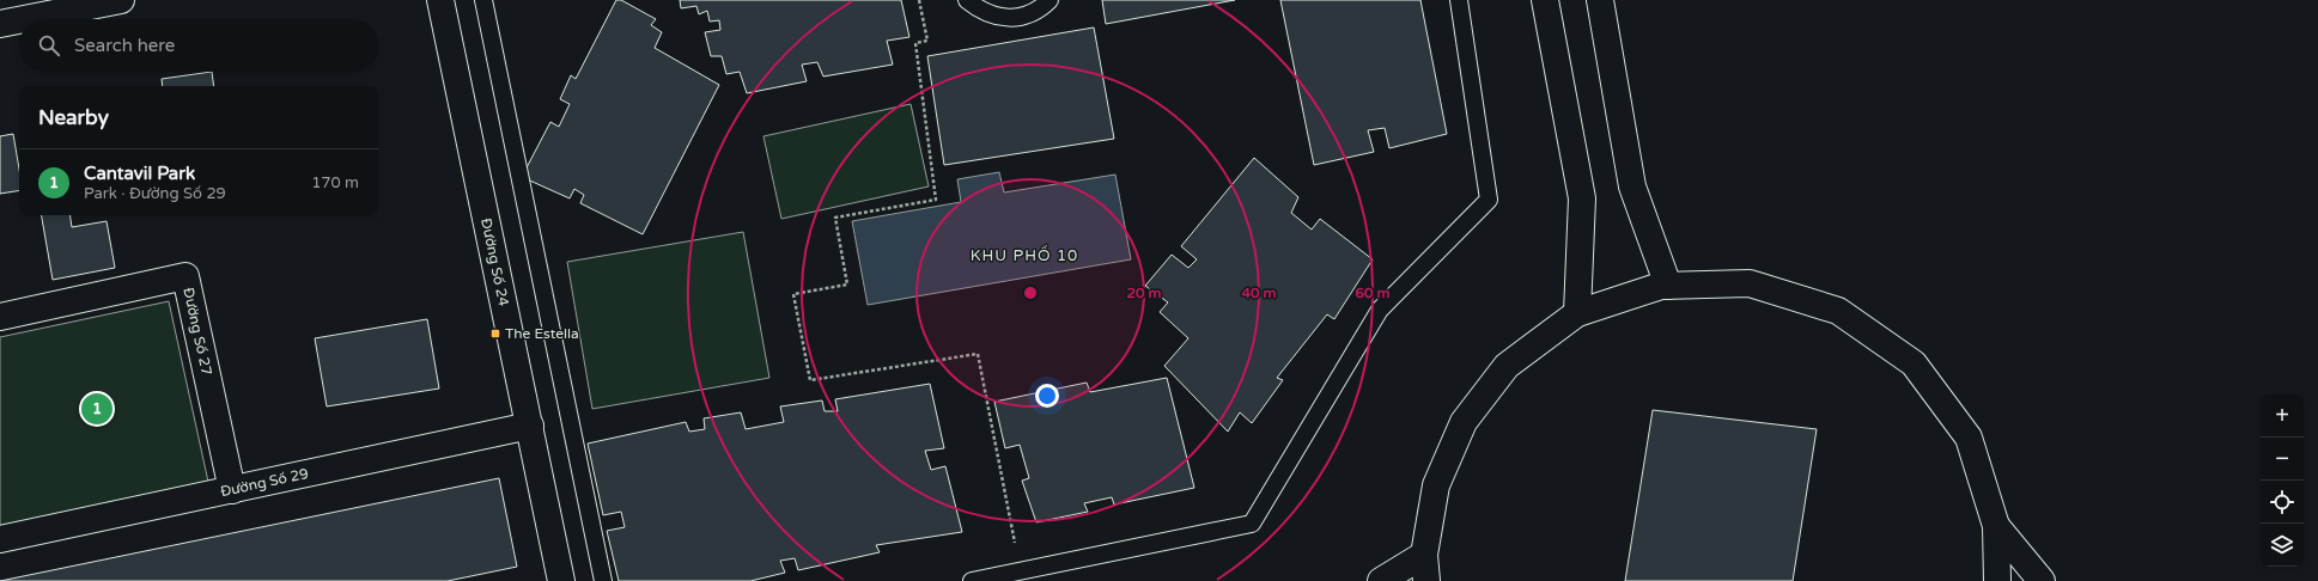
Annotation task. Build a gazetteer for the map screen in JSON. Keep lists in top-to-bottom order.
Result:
{
  "streets": {
    "street": ["Đường Số 24", "Đường Số 27", "Đường Số 29"]
  },
  "crossings": [
    ["Đường Số 24", "Đường Số 29"],
    ["Đường Số 27", "Đường Số 29"]
  ],
  "districts": ["KHU PHỐ 10"],
  "places": {
    "transit": ["The Estella"]
  },
  "page": {
    "search": "Search here",
    "heading": "Nearby",
    "list": [
      {
        "mark": "1",
        "name": "Cantavil Park",
        "note": "Park · Đường Số 29",
        "value": "170 m"
      }
    ],
    "pins": "1",
    "map_buttons": ["+", "−"]
  },
  "rings": ["20 m", "40 m", "60 m"]
}
